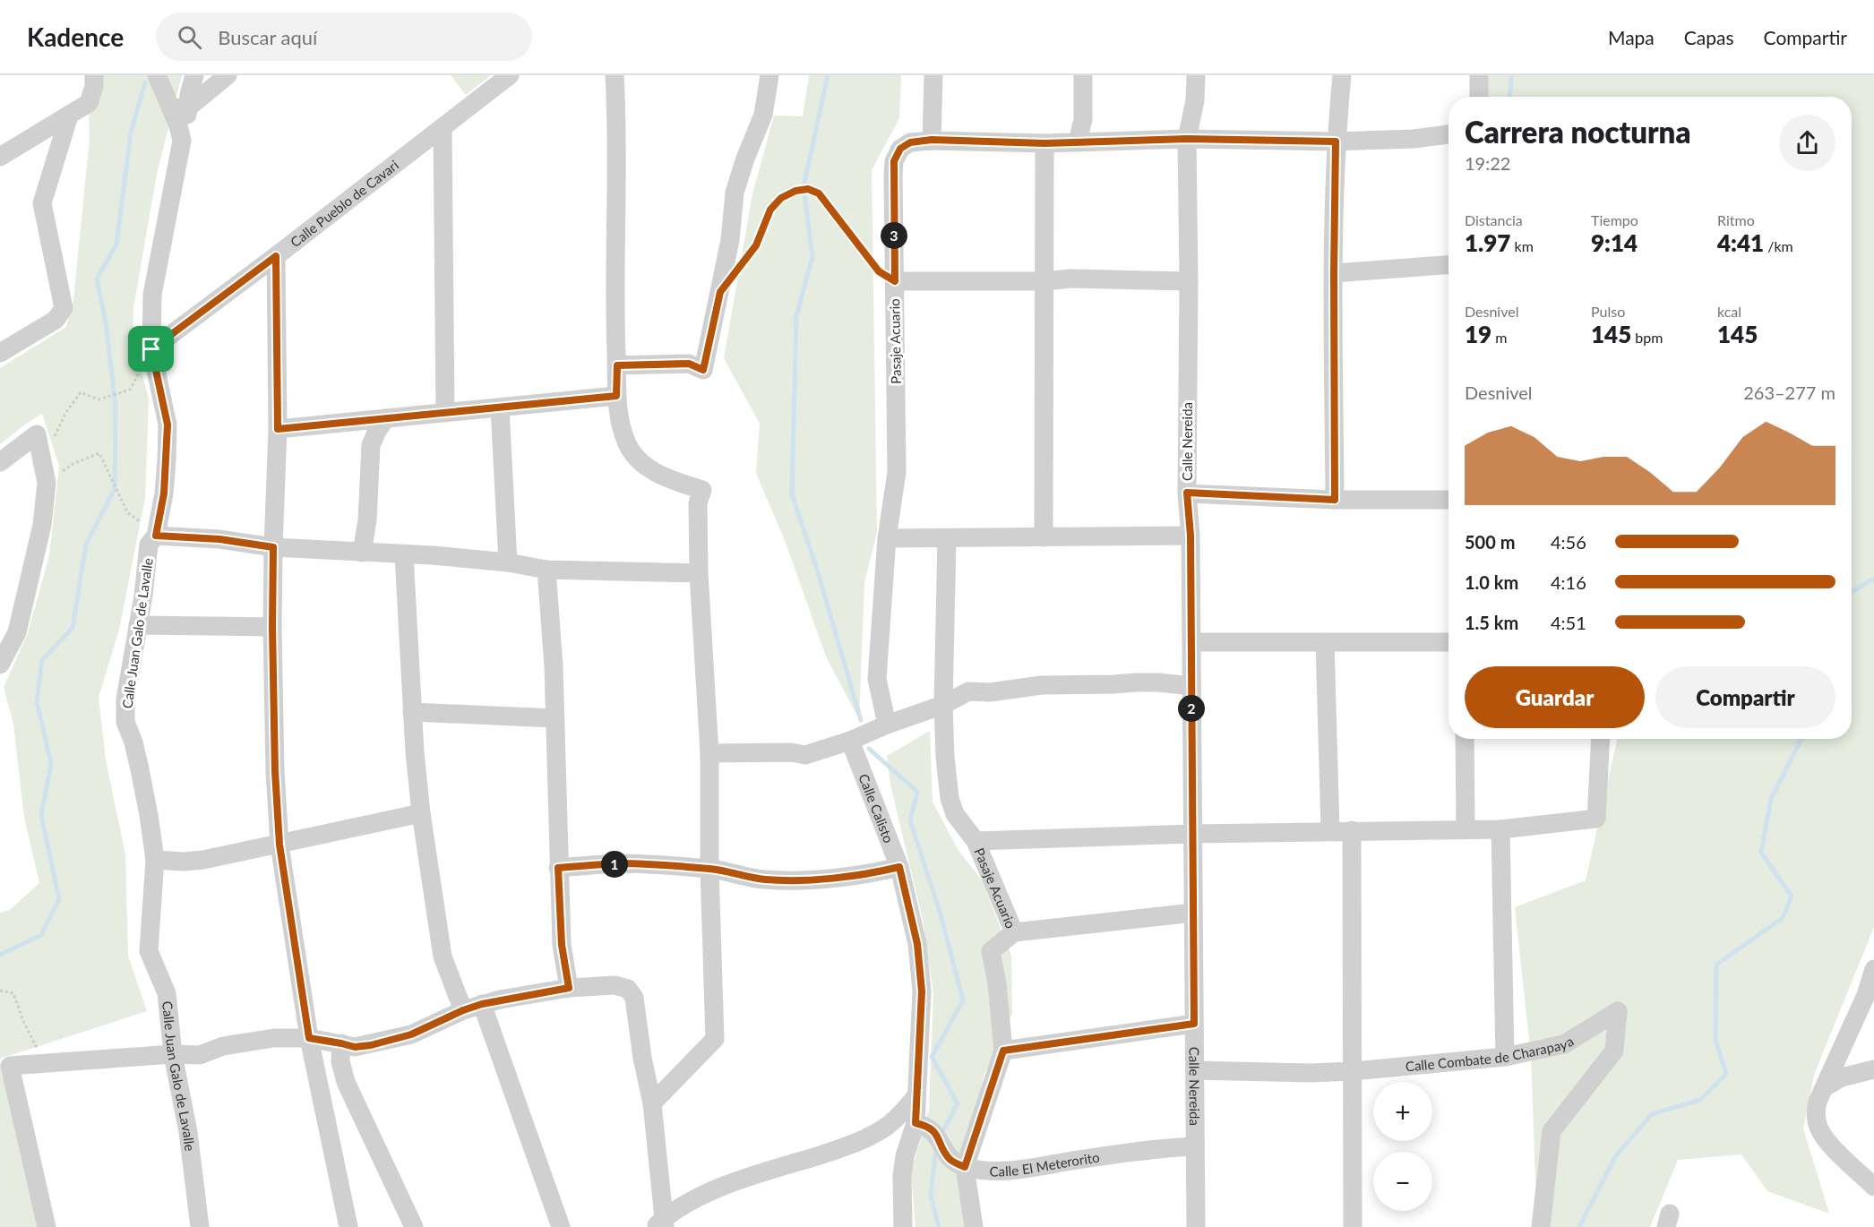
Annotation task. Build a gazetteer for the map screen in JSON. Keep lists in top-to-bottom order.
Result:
{
  "streets": {
    "street": [
      "Calle Pueblo de Cavari",
      "Pasaje Acuario",
      "Calle Nereida",
      "Calle Juan Galo de Lavalle",
      "Calle Calisto",
      "Calle Combate de Charapaya",
      "Calle El Meterorito"
    ]
  },
  "crossings": [
    ["Calle Pueblo de Cavari", "Calle Juan Galo de Lavalle"],
    ["Pasaje Acuario", "Calle Nereida"],
    ["Pasaje Acuario", "Calle El Meterorito"],
    ["Calle Nereida", "Calle Combate de Charapaya"],
    ["Calle Nereida", "Calle El Meterorito"]
  ],
  "page": {
    "header": "Kadence",
    "search": "Buscar aquí",
    "nav": ["Mapa", "Capas", "Compartir"],
    "heading": ["Carrera nocturna", "19:22"],
    "stats": [
      ["Distancia", "1.97 km"],
      ["Tiempo", "9:14"],
      ["Ritmo", "4:41 /km"],
      ["Desnivel", "19 m"],
      ["Pulso", "145 bpm"],
      ["kcal", "145"]
    ],
    "pins": ["3", "2", "1"],
    "chart": ["Desnivel", "263–277 m"],
    "list": [
      {
        "name": "500 m",
        "note": "4:56"
      },
      {
        "name": "1.0 km",
        "note": "4:16"
      },
      {
        "name": "1.5 km",
        "note": "4:51"
      }
    ],
    "buttons": ["Guardar", "Compartir"],
    "map_buttons": ["+", "−"]
  }
}
